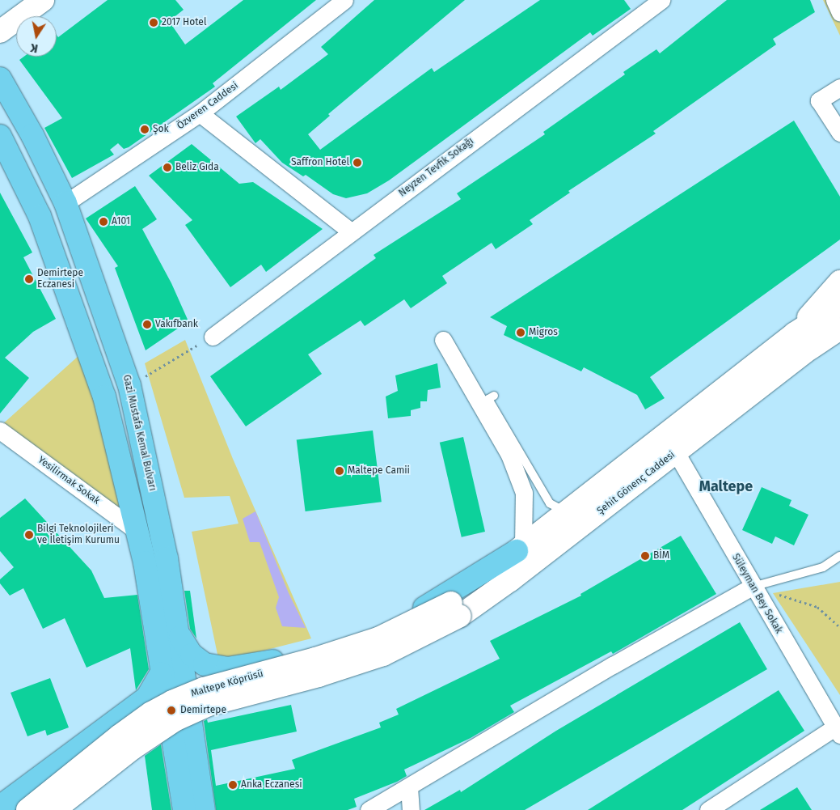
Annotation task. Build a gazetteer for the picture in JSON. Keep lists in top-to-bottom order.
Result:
{
  "streets": {
    "main road": ["Gazi Mustafa Kemal Bulvarı", "Şehit Gönenç Caddesi", "Maltepe Köprüsü"],
    "street": [
      "Özveren Caddesi",
      "Neyzen Tevfik Sokağı",
      "Yesilirmak Sokak",
      "Süleyman Bey Sokak"
    ]
  },
  "crossings": [
    ["Özveren Caddesi", "Gazi Mustafa Kemal Bulvarı"],
    ["Şehit Gönenç Caddesi", "Süleyman Bey Sokak"],
    ["Şehit Gönenç Caddesi", "Maltepe Köprüsü"]
  ],
  "districts": ["Maltepe"],
  "places": [
    "2017 Hotel",
    "Şok",
    "Saffron Hotel",
    "Beliz Gıda",
    "A101",
    "Demirtepe Eczanesi",
    "Vakıfbank",
    "Migros",
    "Maltepe Camii",
    "Bilgi Teknolojileri ve İletişim Kurumu",
    "BİM",
    "Demirtepe",
    "Anka Eczanesi"
  ],
  "north": "bottom"
}
